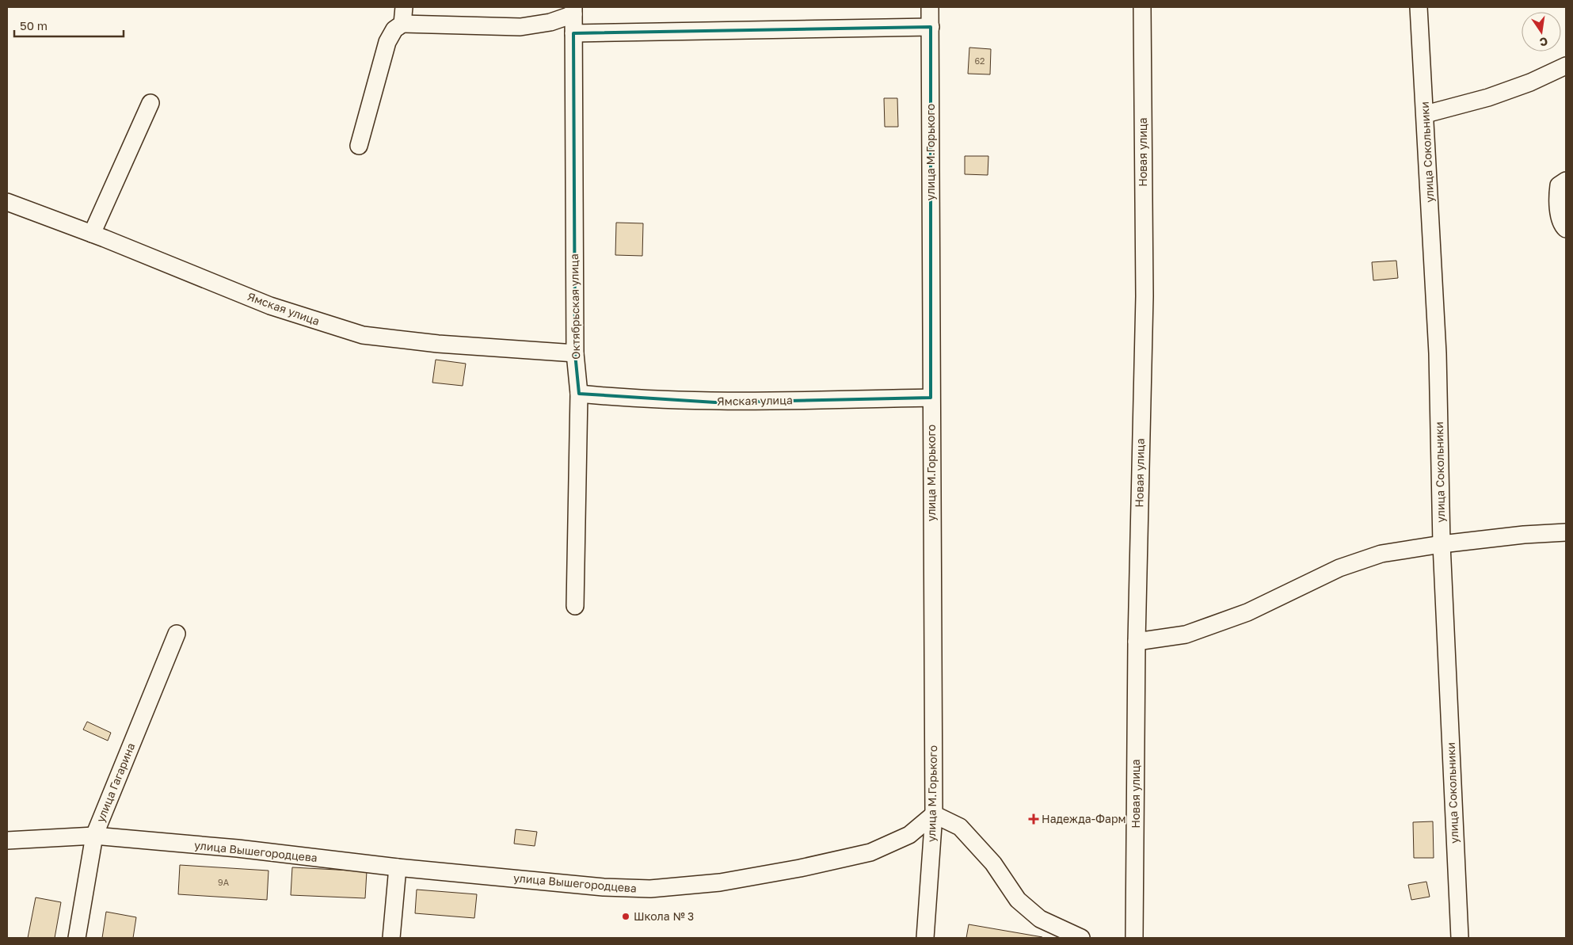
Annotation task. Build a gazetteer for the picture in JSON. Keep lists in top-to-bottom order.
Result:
{
  "streets": {
    "street": [
      "улица М.Горького",
      "Новая улица",
      "улица Сокольники",
      "Октябрьская улица",
      "Ямская улица",
      "улица Гагарина",
      "улица Вышегородцева"
    ]
  },
  "crossings": [
    ["улица М.Горького", "Ямская улица"],
    ["улица М.Горького", "улица Вышегородцева"],
    ["Октябрьская улица", "Ямская улица"],
    ["улица Гагарина", "улица Вышегородцева"]
  ],
  "places": {
    "health": ["Надежда-Фарм"],
    "other": ["Школа № 3"]
  },
  "house_numbers": ["62", "9А"],
  "scale_bar": "50 m",
  "north": "bottom"
}
